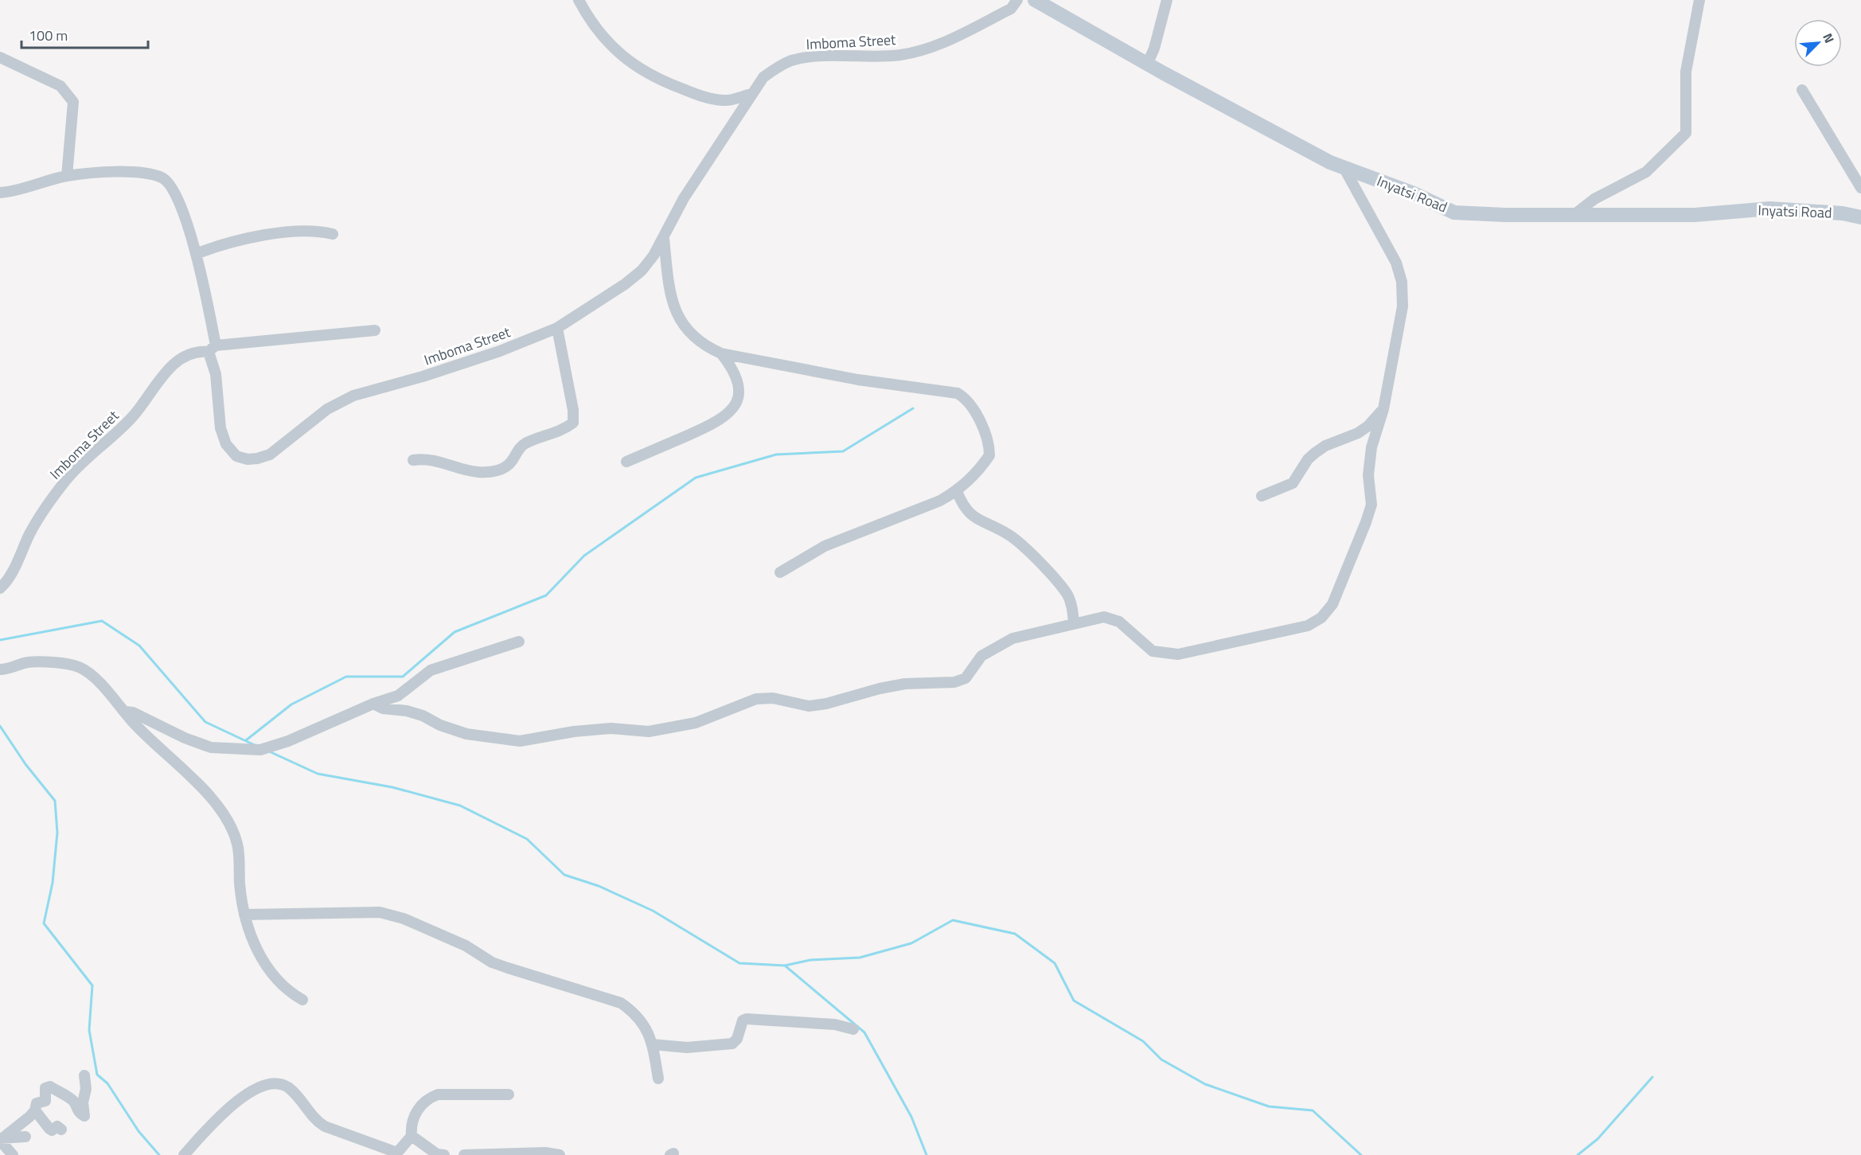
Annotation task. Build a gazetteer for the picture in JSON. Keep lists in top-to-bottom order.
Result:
{
  "streets": {
    "street": ["Imboma Street", "Inyatsi Road"]
  },
  "scale_bar": "100 m",
  "north": "top right"
}
